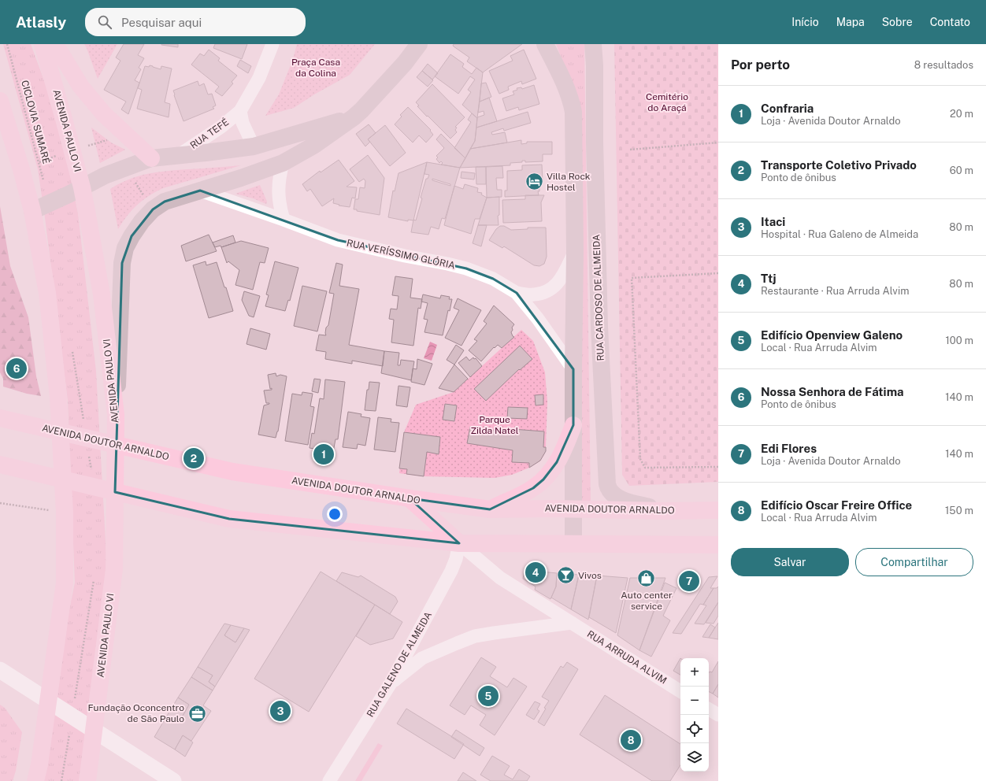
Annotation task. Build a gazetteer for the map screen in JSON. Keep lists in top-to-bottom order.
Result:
{
  "streets": {
    "main road": ["AVENIDA PAULO VI", "RUA CARDOSO DE ALMEIDA", "AVENIDA DOUTOR ARNALDO"],
    "street": [
      "RUA TEFÉ",
      "RUA VERÍSSIMO GLÓRIA",
      "RUA ARRUDA ALVIM",
      "RUA GALENO DE ALMEIDA"
    ],
    "path": ["CICLOVIA SUMARÉ"]
  },
  "crossings": [
    ["RUA CARDOSO DE ALMEIDA", "AVENIDA DOUTOR ARNALDO"],
    ["RUA ARRUDA ALVIM", "RUA GALENO DE ALMEIDA"]
  ],
  "parks": ["Praça Casa da Colina", "Cemitério do Araçá", "Parque Zilda Natel"],
  "places": {
    "hotel": ["Villa Rock Hostel"],
    "bar": ["Vivos"],
    "shop": ["Auto center service"],
    "office": ["Fundação Oconcentro de São Paulo"]
  },
  "page": {
    "header": "Atlasly",
    "search": "Pesquisar aqui",
    "nav": [
      "Início",
      "Mapa",
      "Sobre",
      "Contato"
    ],
    "heading": ["Por perto", "8 resultados"],
    "list": [
      {
        "mark": "1",
        "name": "Confraria",
        "note": "Loja · Avenida Doutor Arnaldo",
        "value": "20 m"
      },
      {
        "mark": "2",
        "name": "Transporte Coletivo Privado",
        "note": "Ponto de ônibus",
        "value": "60 m"
      },
      {
        "mark": "3",
        "name": "Itaci",
        "note": "Hospital · Rua Galeno de Almeida",
        "value": "80 m"
      },
      {
        "mark": "4",
        "name": "Ttj",
        "note": "Restaurante · Rua Arruda Alvim",
        "value": "80 m"
      },
      {
        "mark": "5",
        "name": "Edifício Openview Galeno",
        "note": "Local · Rua Arruda Alvim",
        "value": "100 m"
      },
      {
        "mark": "6",
        "name": "Nossa Senhora de Fátima",
        "note": "Ponto de ônibus",
        "value": "140 m"
      },
      {
        "mark": "7",
        "name": "Edi Flores",
        "note": "Loja · Avenida Doutor Arnaldo",
        "value": "140 m"
      },
      {
        "mark": "8",
        "name": "Edifício Oscar Freire Office",
        "note": "Local · Rua Arruda Alvim",
        "value": "150 m"
      }
    ],
    "pins": [
      "6",
      "1",
      "2",
      "4",
      "7",
      "5",
      "3",
      "8"
    ],
    "buttons": ["Salvar", "Compartilhar"],
    "map_buttons": ["+", "−"]
  }
}
